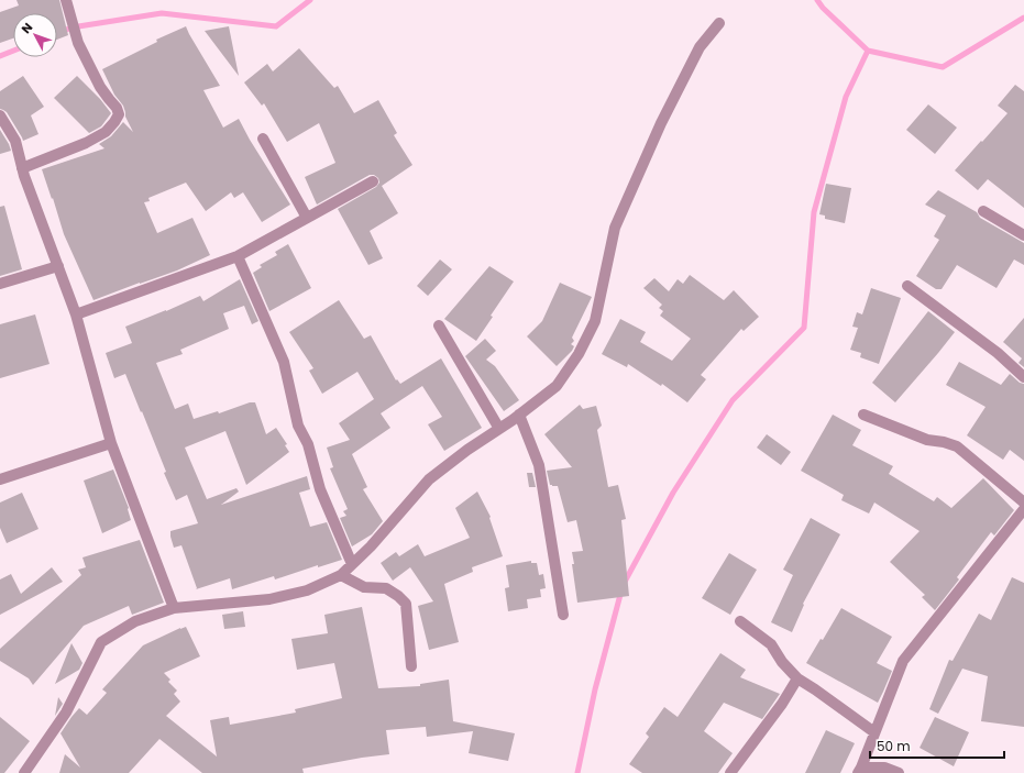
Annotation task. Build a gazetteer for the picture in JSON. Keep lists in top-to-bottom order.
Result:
{
  "scale_bar": "50 m",
  "north": "top left"
}
